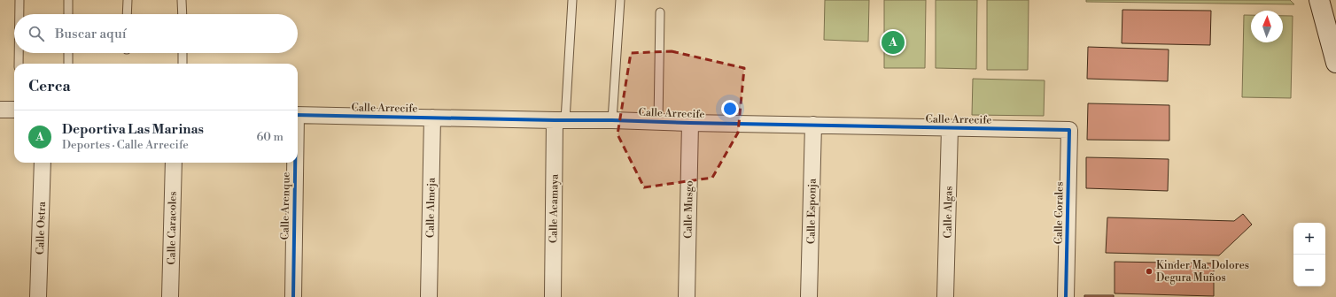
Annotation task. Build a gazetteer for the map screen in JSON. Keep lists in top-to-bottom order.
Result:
{
  "streets": {
    "street": [
      "Calle Arrecife",
      "Calle Arenque",
      "Calle Almeja",
      "Calle Acamaya",
      "Calle Musgo",
      "Calle Esponja",
      "Calle Algas",
      "Calle Corales",
      "Calle Ostra",
      "Calle Caracoles"
    ]
  },
  "crossings": [
    ["Calle Arrecife", "Calle Almeja"],
    ["Calle Arrecife", "Calle Acamaya"],
    ["Calle Arrecife", "Calle Musgo"],
    ["Calle Arrecife", "Calle Esponja"],
    ["Calle Arrecife", "Calle Algas"],
    ["Calle Arrecife", "Calle Corales"]
  ],
  "places": ["Kinder Ma. Dolores Degura Muños"],
  "north": "top",
  "page": {
    "search": "Buscar aquí",
    "pins": "A",
    "heading": "Cerca",
    "list": [
      {
        "mark": "A",
        "name": "Deportiva Las Marinas",
        "note": "Deportes · Calle Arrecife",
        "value": "60 m"
      }
    ],
    "map_buttons": ["+", "−"]
  }
}
